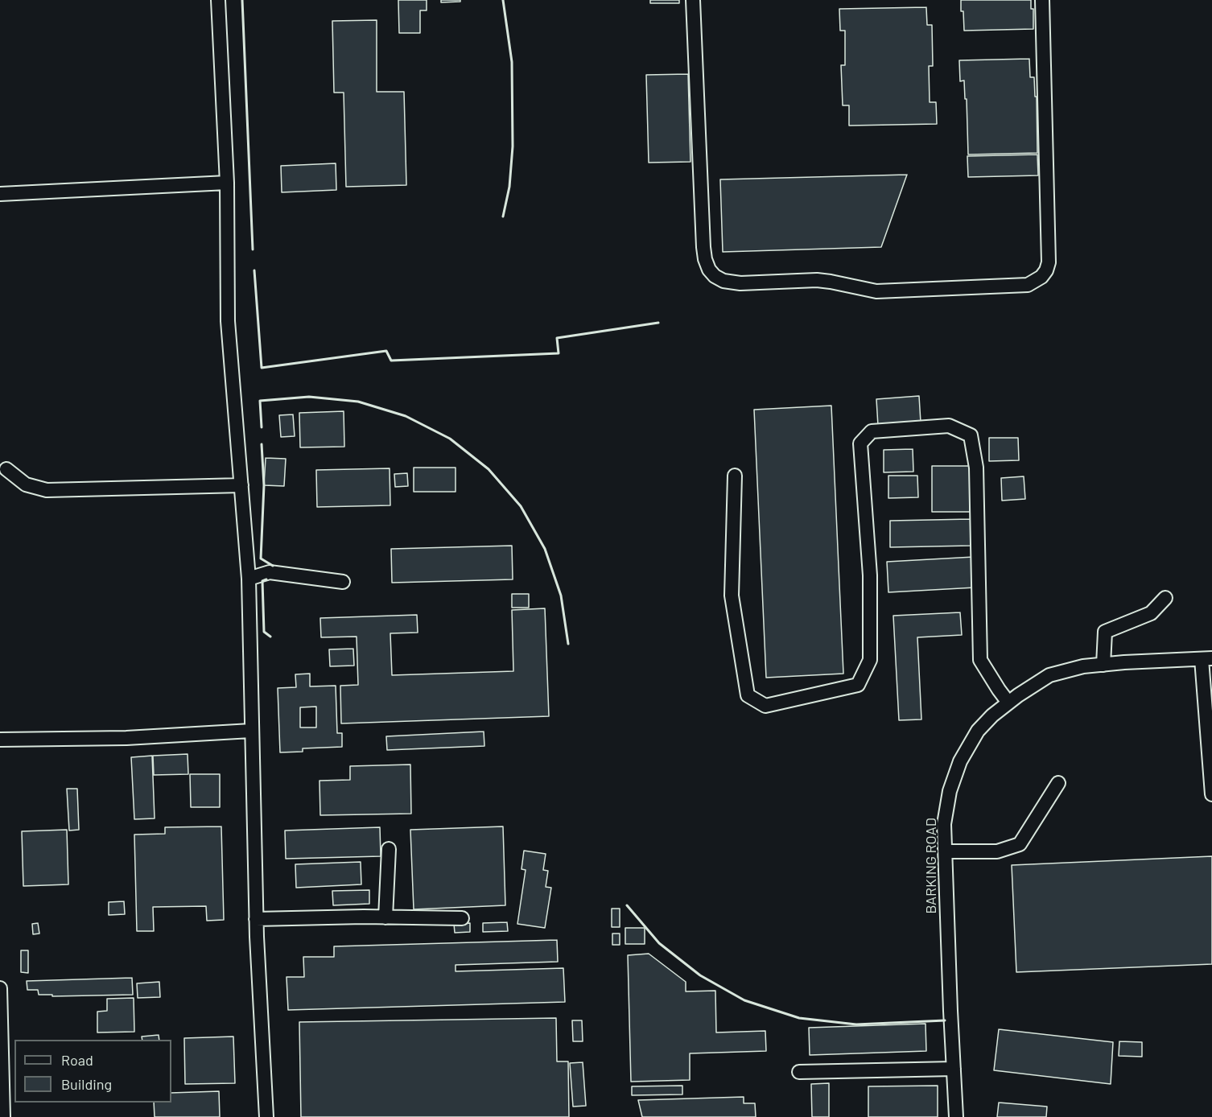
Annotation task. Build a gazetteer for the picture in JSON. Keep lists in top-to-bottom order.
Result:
{
  "streets": {
    "street": ["BARKING ROAD"]
  },
  "legend": ["Road", "Building"]
}
